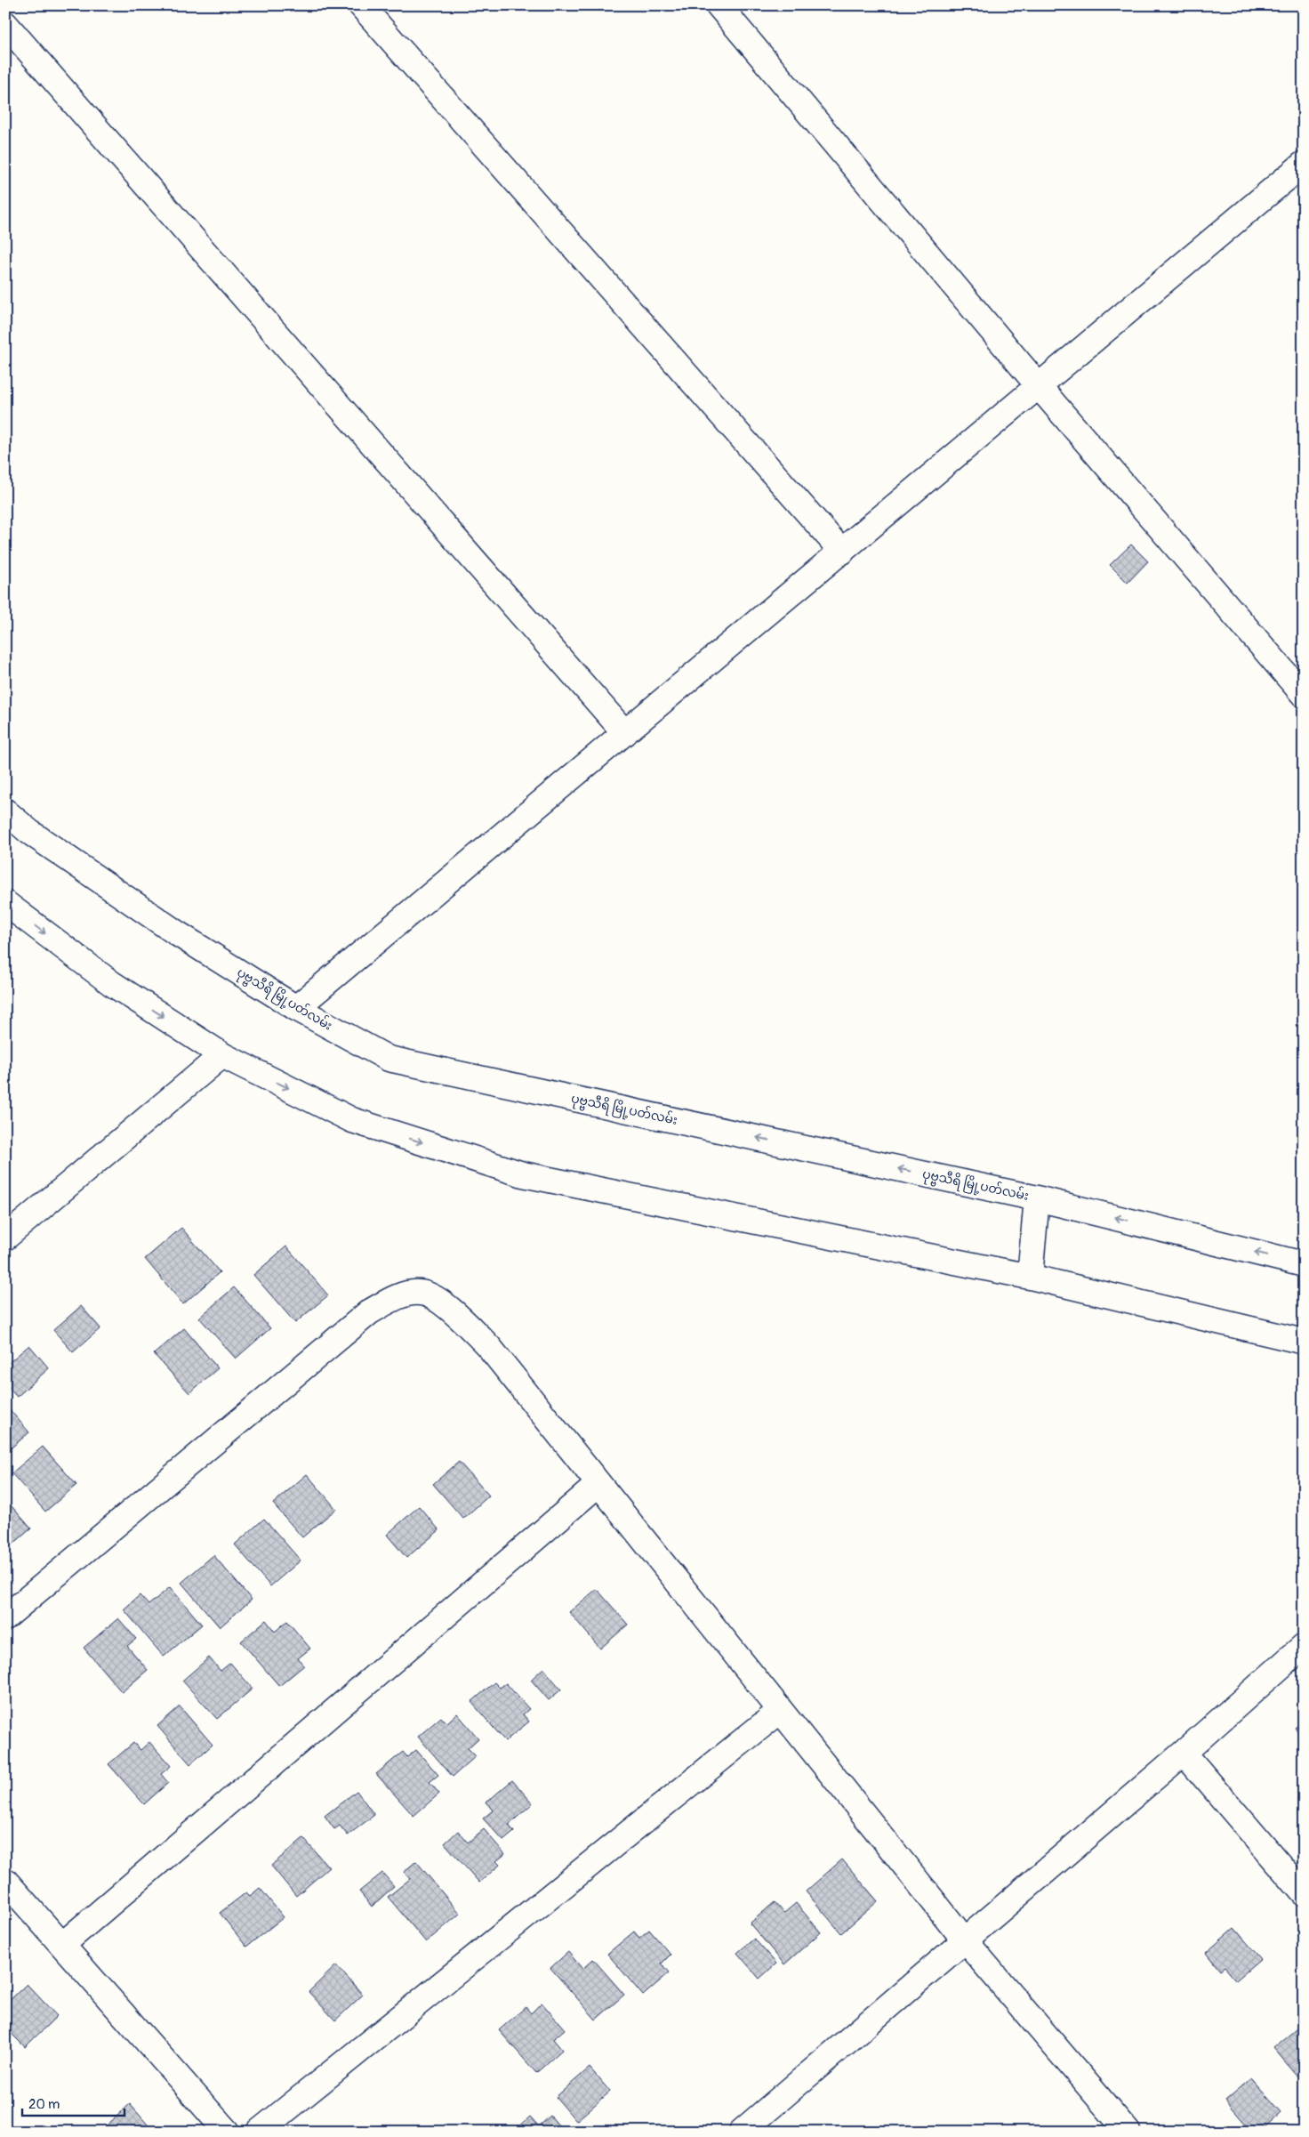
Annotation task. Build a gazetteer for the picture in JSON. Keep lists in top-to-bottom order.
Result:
{
  "streets": {
    "street": ["ပုဗ္ဗသီရိ မြို့ပတ်လမ်း"]
  },
  "scale_bar": "20 m"
}
